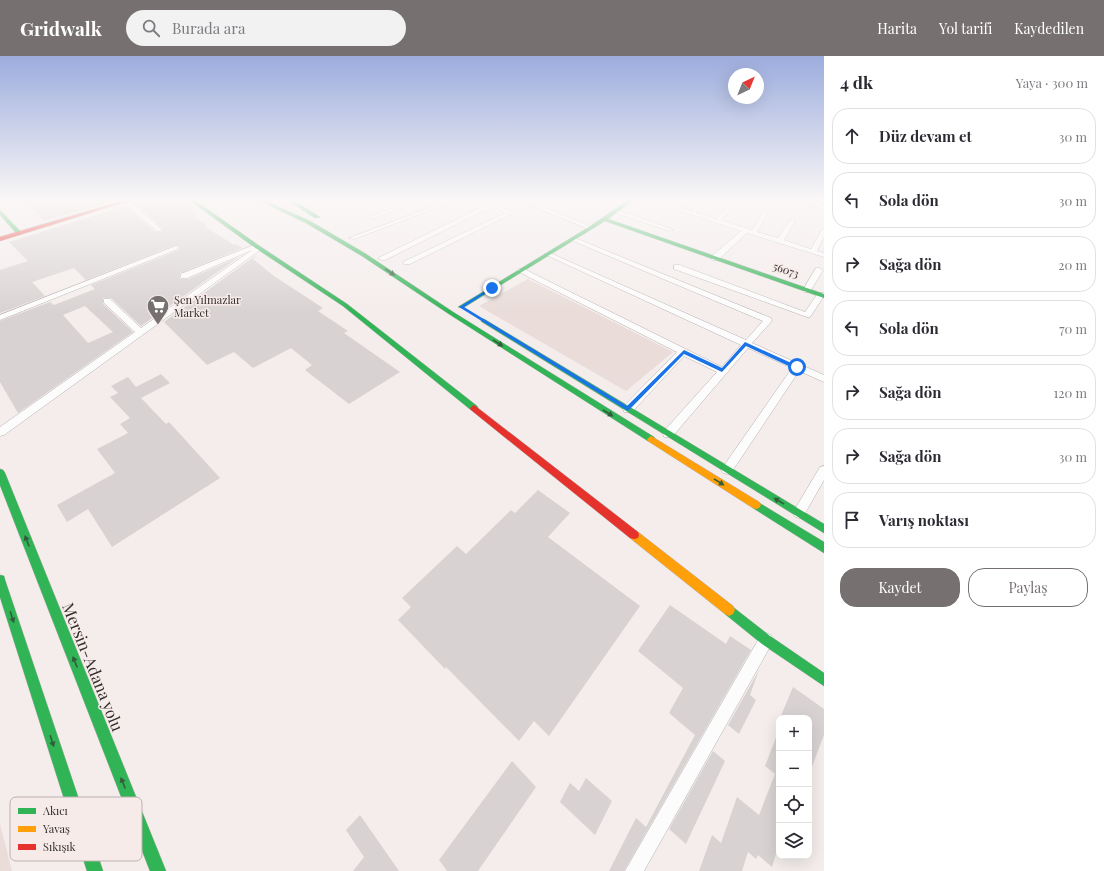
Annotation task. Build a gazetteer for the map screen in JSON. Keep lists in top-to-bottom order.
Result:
{
  "streets": {
    "main road": ["56073", "Mersin-Adana yolu"]
  },
  "places": {
    "supermarket": ["Şen Yılmazlar Market"]
  },
  "legend": ["Akıcı", "Yavaş", "Sıkışık"],
  "north": "top right",
  "page": {
    "header": "Gridwalk",
    "search": "Burada ara",
    "nav": ["Harita", "Yol tarifi", "Kaydedilen"],
    "heading": ["4 dk", "Yaya · 300 m"],
    "list": [
      ["Düz devam et", "30 m"],
      ["Sola dön", "30 m"],
      ["Sağa dön", "20 m"],
      ["Sola dön", "70 m"],
      ["Sağa dön", "120 m"],
      ["Sağa dön", "30 m"],
      "Varış noktası"
    ],
    "buttons": ["Kaydet", "Paylaş"],
    "map_buttons": ["+", "−"]
  }
}
